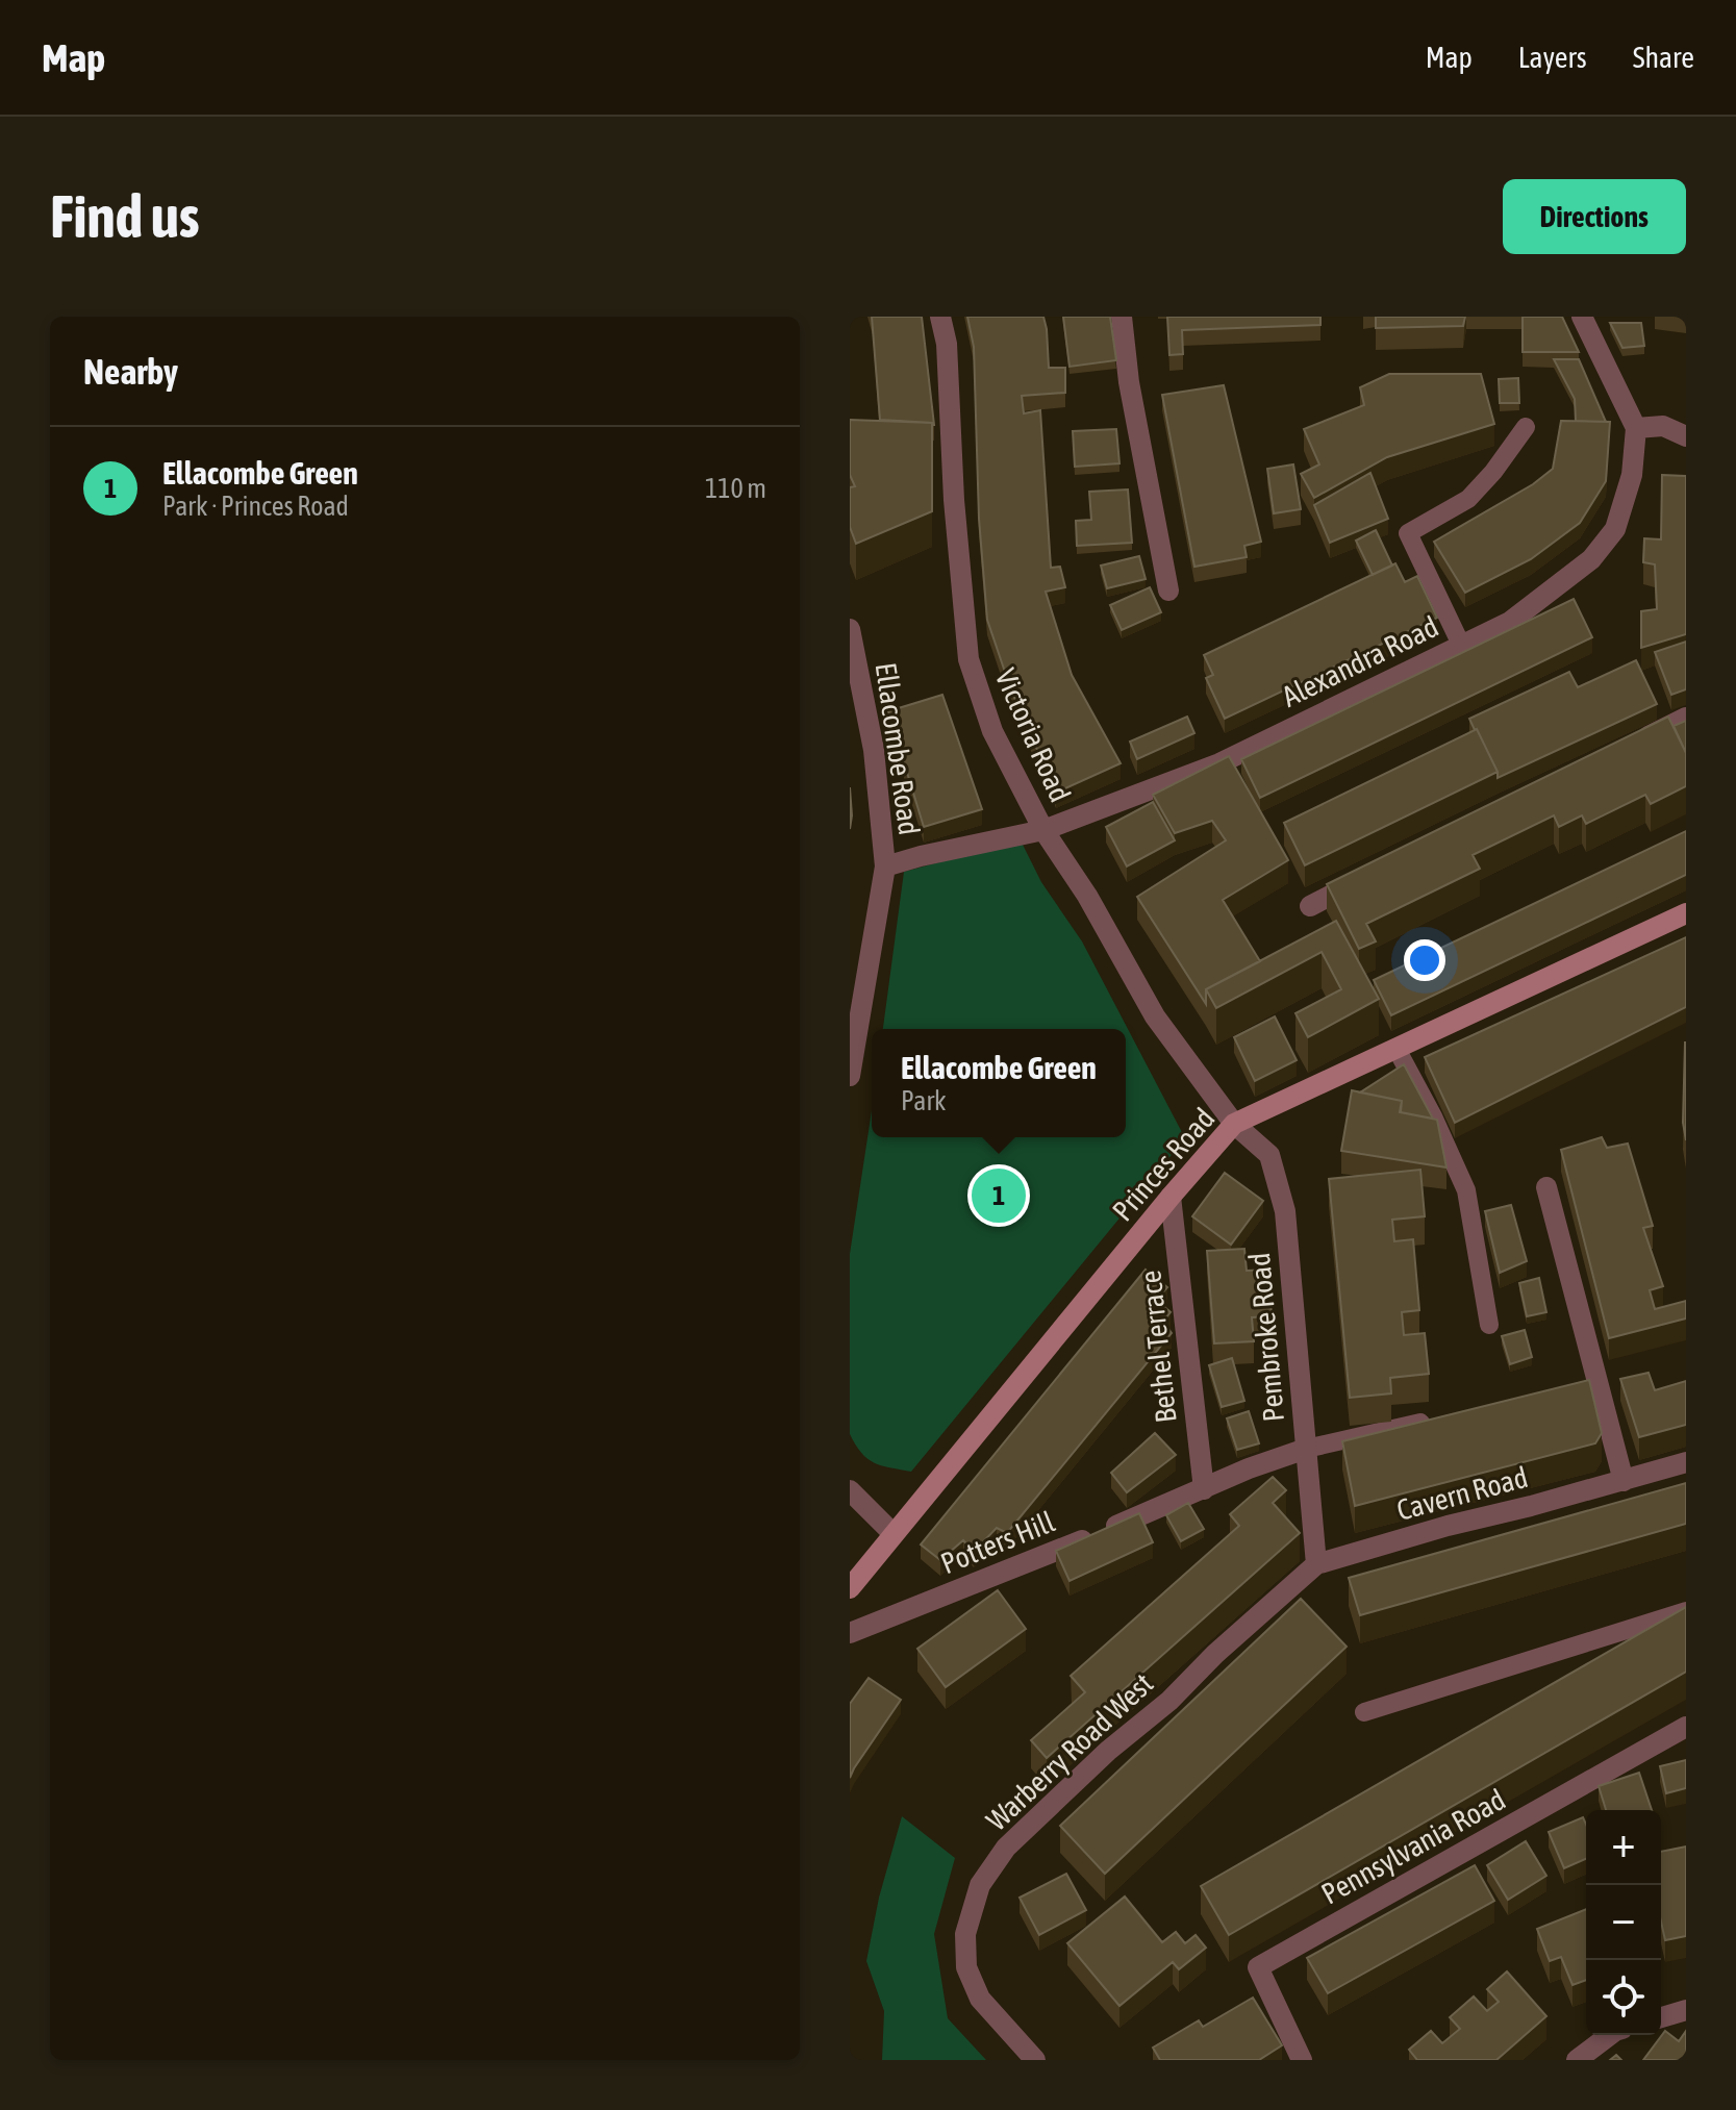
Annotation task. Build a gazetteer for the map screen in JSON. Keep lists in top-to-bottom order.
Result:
{
  "streets": {
    "street": [
      "Alexandra Road",
      "Victoria Road",
      "Ellacombe Road",
      "Princes Road",
      "Pembroke Road",
      "Bethel Terrace",
      "Cavern Road",
      "Potters Hill",
      "Warberry Road West",
      "Pennsylvania Road"
    ]
  },
  "crossings": [
    ["Alexandra Road", "Victoria Road"],
    ["Alexandra Road", "Ellacombe Road"],
    ["Victoria Road", "Princes Road"],
    ["Victoria Road", "Pembroke Road"],
    ["Princes Road", "Pembroke Road"],
    ["Princes Road", "Bethel Terrace"],
    ["Pembroke Road", "Cavern Road"],
    ["Pembroke Road", "Potters Hill"],
    ["Pembroke Road", "Warberry Road West"],
    ["Bethel Terrace", "Potters Hill"],
    ["Cavern Road", "Warberry Road West"]
  ],
  "page": {
    "header": "Map",
    "nav": ["Map", "Layers", "Share"],
    "buttons": "Directions",
    "title": "Find us",
    "heading": "Nearby",
    "list": [
      {
        "mark": "1",
        "name": "Ellacombe Green",
        "note": "Park · Princes Road",
        "value": "110 m"
      }
    ],
    "popup": ["Ellacombe Green", "Park"],
    "pins": "1",
    "map_buttons": ["+", "−"]
  }
}
